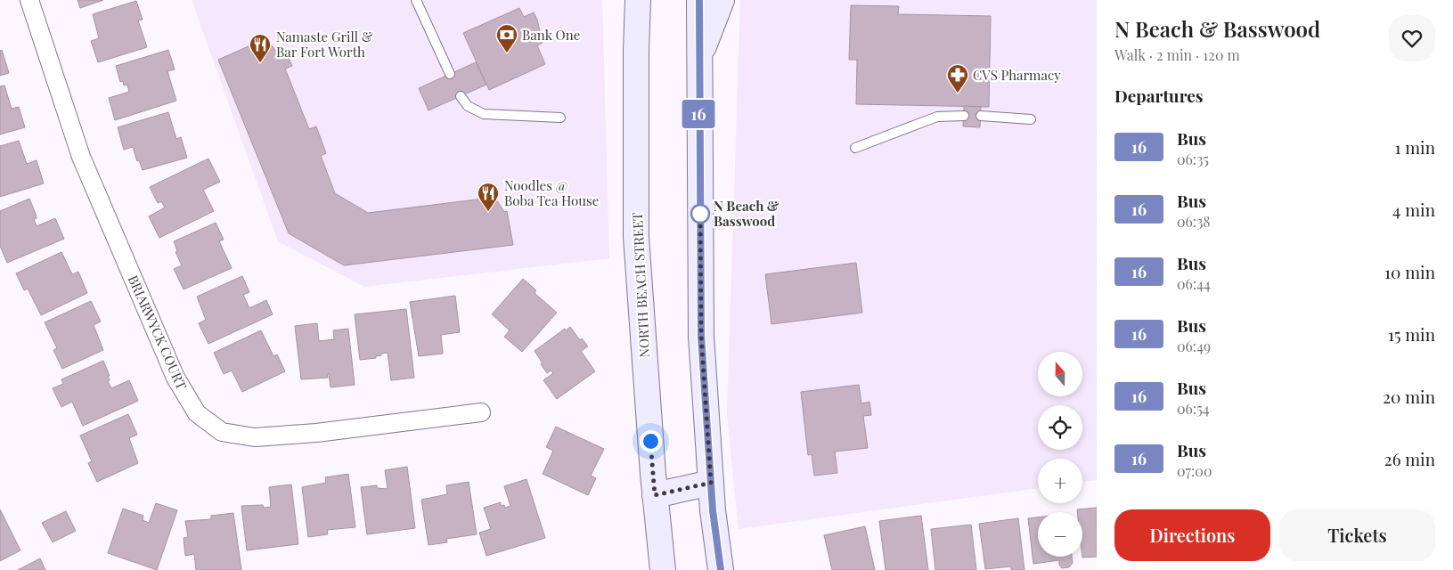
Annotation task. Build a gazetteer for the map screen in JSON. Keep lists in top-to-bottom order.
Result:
{
  "streets": {
    "main road": ["NORTH BEACH STREET"],
    "street": ["BRIARWYCK COURT"]
  },
  "places": {
    "bank": ["Bank One"],
    "restaurant": ["Namaste Grill & Bar Fort Worth", "Noodles @ Boba Tea House"],
    "pharmacy": ["CVS Pharmacy"],
    "other": ["N Beach & Basswood"]
  },
  "lines": ["bus line 16"],
  "north": "top",
  "page": {
    "on_map": "16",
    "heading": [
      ["N Beach & Basswood", "Walk · 2 min · 120 m"],
      "Departures"
    ],
    "list": [
      {
        "mark": "16",
        "name": "Bus",
        "note": "06:35",
        "value": "1 min"
      },
      {
        "mark": "16",
        "name": "Bus",
        "note": "06:38",
        "value": "4 min"
      },
      {
        "mark": "16",
        "name": "Bus",
        "note": "06:44",
        "value": "10 min"
      },
      {
        "mark": "16",
        "name": "Bus",
        "note": "06:49",
        "value": "15 min"
      },
      {
        "mark": "16",
        "name": "Bus",
        "note": "06:54",
        "value": "20 min"
      },
      {
        "mark": "16",
        "name": "Bus",
        "note": "07:00",
        "value": "26 min"
      }
    ],
    "map_buttons": ["+", "−"],
    "buttons": ["Directions", "Tickets"]
  }
}
